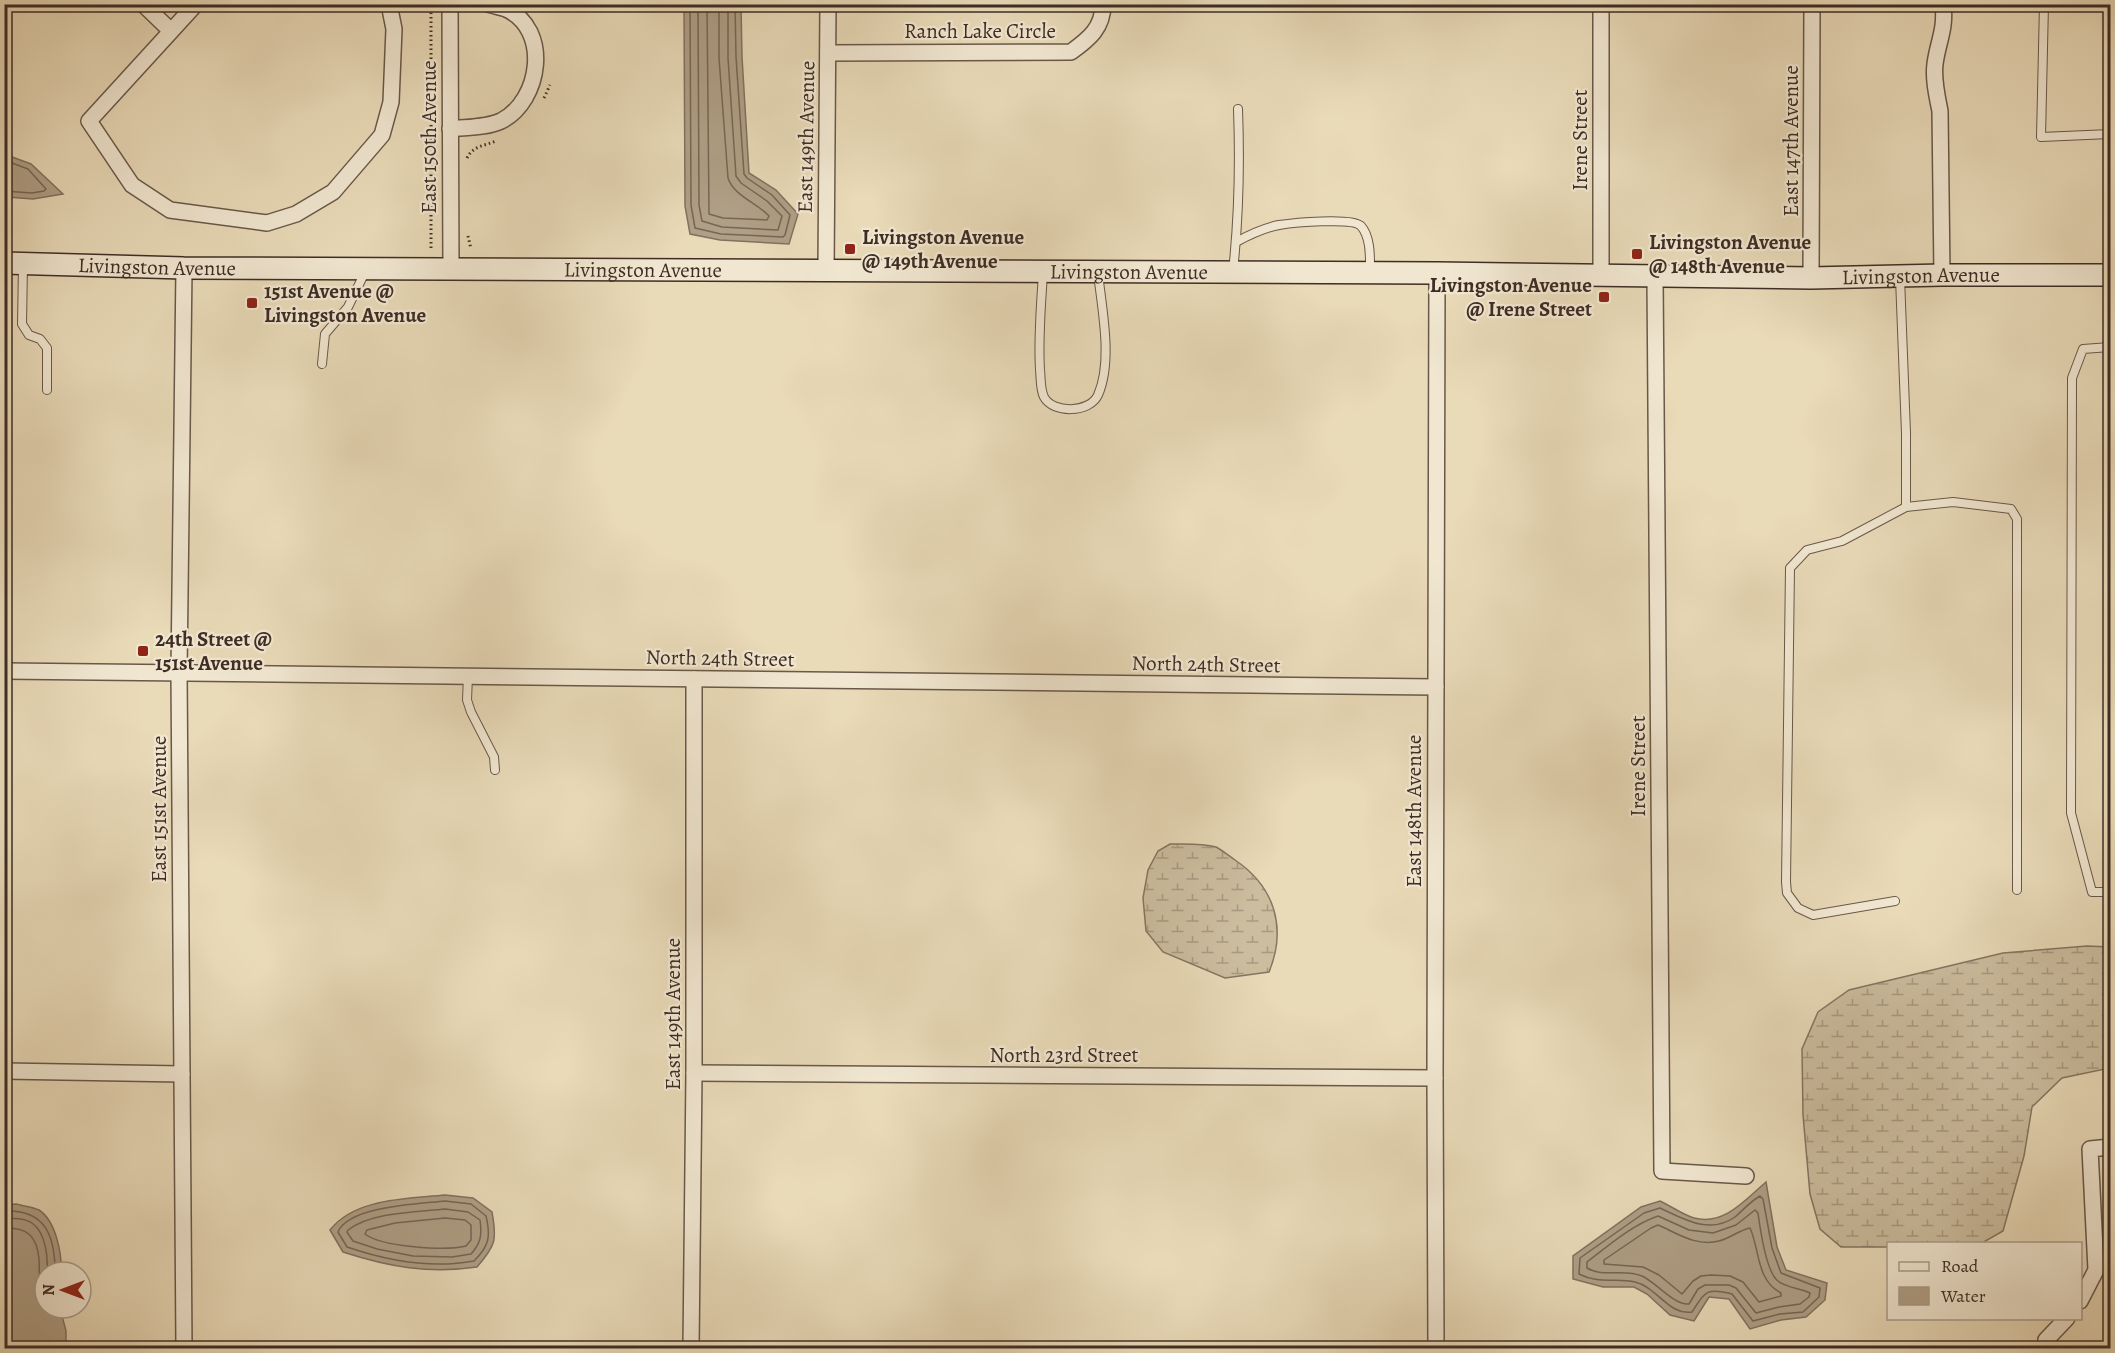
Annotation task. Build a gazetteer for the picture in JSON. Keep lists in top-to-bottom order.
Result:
{
  "streets": {
    "street": [
      "Ranch Lake Circle",
      "East 150th Avenue",
      "East 149th Avenue",
      "Irene Street",
      "East 147th Avenue",
      "Livingston Avenue",
      "North 24th Street",
      "East 151st Avenue",
      "East 148th Avenue",
      "North 23rd Street"
    ]
  },
  "crossings": [
    ["Ranch Lake Circle", "East 149th Avenue"],
    ["East 150th Avenue", "Livingston Avenue"],
    ["East 149th Avenue", "Livingston Avenue"],
    ["East 149th Avenue", "North 24th Street"],
    ["East 149th Avenue", "North 23rd Street"],
    ["Irene Street", "Livingston Avenue"],
    ["East 147th Avenue", "Livingston Avenue"],
    ["Livingston Avenue", "East 151st Avenue"],
    ["Livingston Avenue", "East 148th Avenue"],
    ["North 24th Street", "East 151st Avenue"],
    ["North 24th Street", "East 148th Avenue"],
    ["East 148th Avenue", "North 23rd Street"]
  ],
  "places": {
    "transit": [
      "Livingston Avenue @ 149th Avenue",
      "Livingston Avenue @ 148th Avenue",
      "Livingston Avenue @ Irene Street",
      "151st Avenue @ Livingston Avenue",
      "24th Street @ 151st Avenue"
    ]
  },
  "legend": ["Road", "Water"],
  "north": "left"
}
